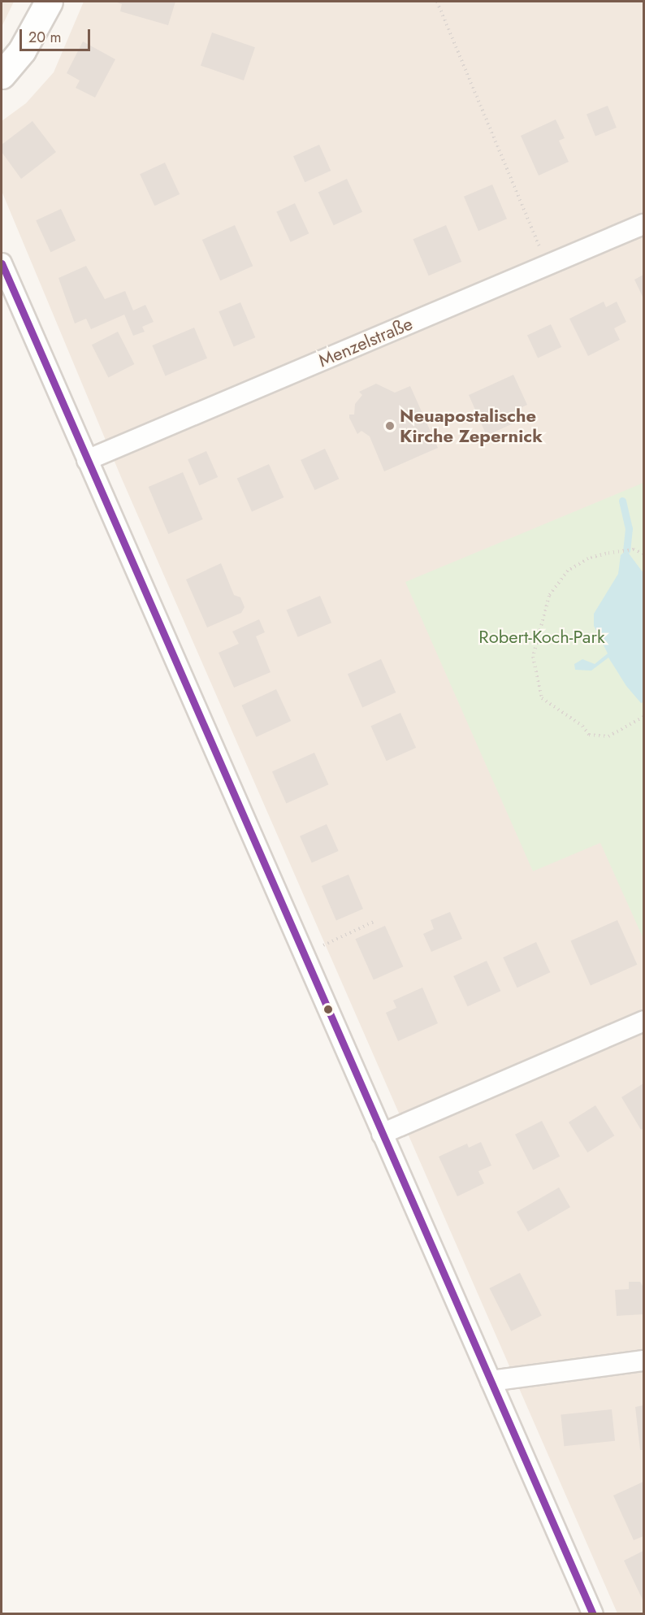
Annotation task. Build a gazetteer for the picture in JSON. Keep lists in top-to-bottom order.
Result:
{
  "streets": {
    "street": ["Menzelstraße"]
  },
  "parks": ["Robert-Koch-Park"],
  "places": ["Neuapostalische Kirche Zepernick"],
  "scale_bar": "20 m"
}
